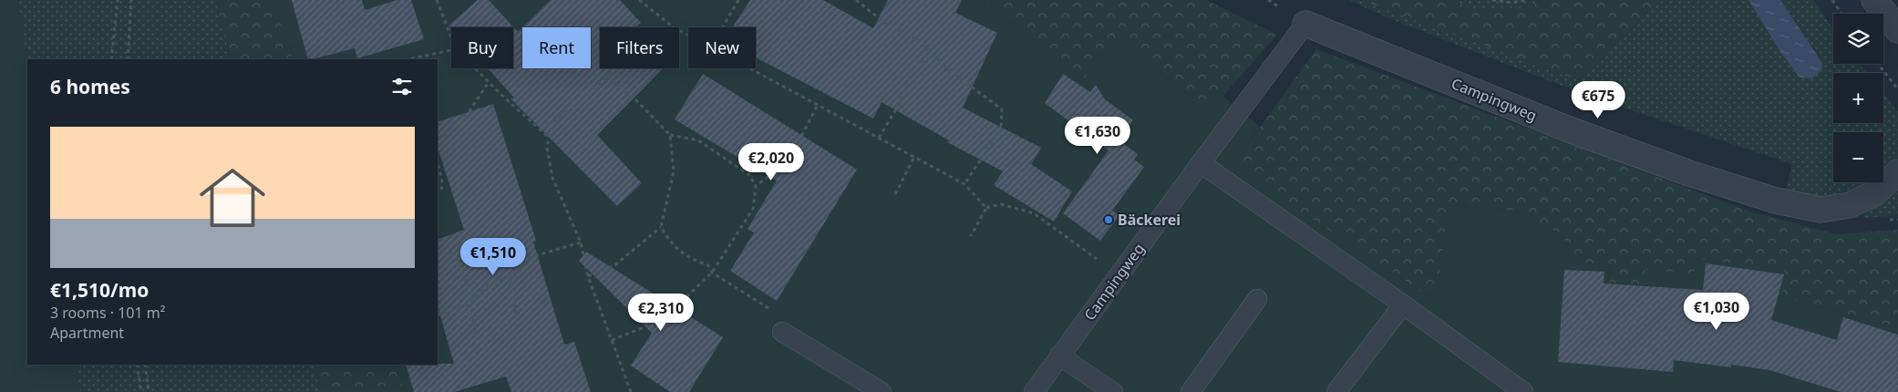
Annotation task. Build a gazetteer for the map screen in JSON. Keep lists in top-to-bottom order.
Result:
{
  "streets": {
    "street": ["Campingweg"]
  },
  "places": ["Bäckerei"],
  "page": {
    "map_buttons": ["+", "−"],
    "chip": [
      "Buy",
      "Rent",
      "Filters",
      "New"
    ],
    "heading": "6 homes",
    "price": [
      "€675",
      "€1,630",
      "€2,020",
      "€1,510",
      "€1,030",
      "€2,310"
    ],
    "list": [
      {
        "name": "€1,510/mo",
        "note": "3 rooms · 101 m² · Apartment"
      }
    ]
  }
}
